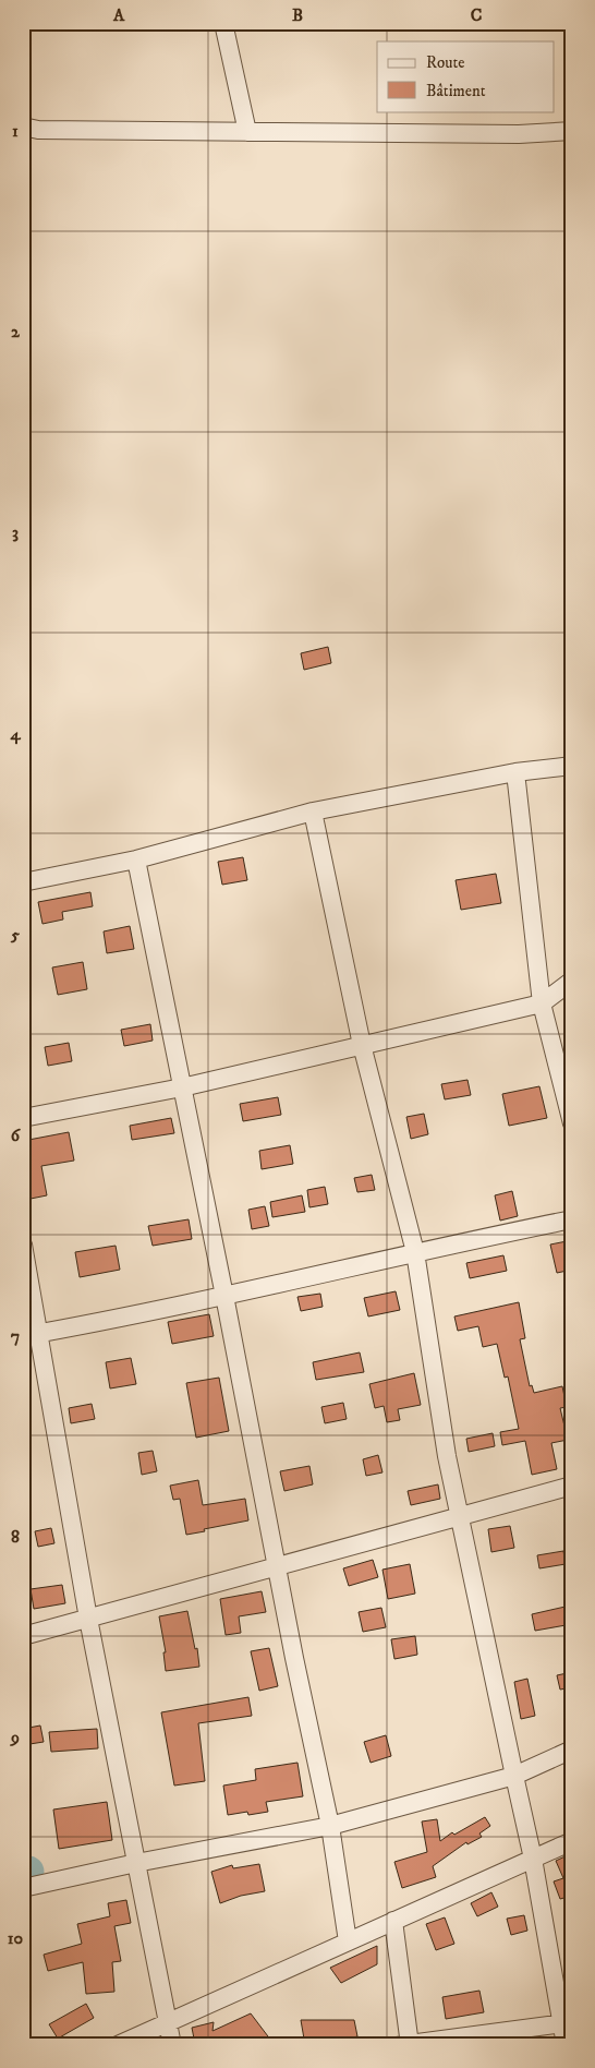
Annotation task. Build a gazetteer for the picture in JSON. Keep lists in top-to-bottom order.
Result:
{
  "legend": ["Route", "Bâtiment"],
  "grid": {
    "columns": ["A", "B", "C"],
    "rows": [
      "1",
      "2",
      "3",
      "4",
      "5",
      "6",
      "7",
      "8",
      "9",
      "10"
    ]
  }
}
